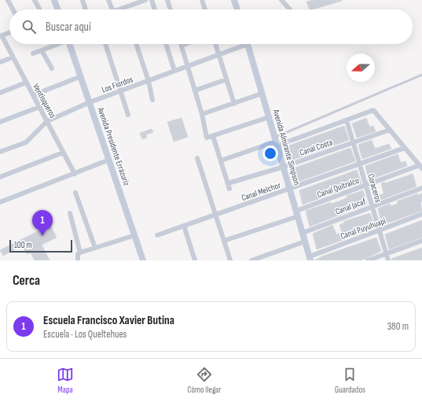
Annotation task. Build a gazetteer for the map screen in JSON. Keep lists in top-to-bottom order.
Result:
{
  "streets": {
    "street": [
      "Los Fiordos",
      "Ventisqueros",
      "Avenida Presidente Errázuriz",
      "Avenida Almirante Simpson",
      "Canal Costa",
      "Canal Quitralco",
      "Coraceros",
      "Canal Melchor",
      "Canal Jacaf",
      "Canal Puyuhuapi"
    ]
  },
  "crossings": [
    ["Los Fiordos", "Ventisqueros"],
    ["Los Fiordos", "Avenida Presidente Errázuriz"],
    ["Avenida Almirante Simpson", "Canal Costa"],
    ["Avenida Almirante Simpson", "Canal Quitralco"],
    ["Avenida Almirante Simpson", "Canal Melchor"],
    ["Avenida Almirante Simpson", "Canal Jacaf"],
    ["Avenida Almirante Simpson", "Canal Puyuhuapi"],
    ["Canal Costa", "Coraceros"],
    ["Canal Quitralco", "Coraceros"],
    ["Coraceros", "Canal Melchor"],
    ["Coraceros", "Canal Jacaf"],
    ["Coraceros", "Canal Puyuhuapi"]
  ],
  "scale_bar": "100 m",
  "north": "left",
  "page": {
    "search": "Buscar aquí",
    "pins": "1",
    "scale": "100 m",
    "heading": "Cerca",
    "list": [
      {
        "mark": "1",
        "name": "Escuela Francisco Xavier Butina",
        "note": "Escuela · Los Queltehues",
        "value": "380 m"
      }
    ],
    "nav": ["Mapa", "Cómo llegar", "Guardados"]
  }
}
